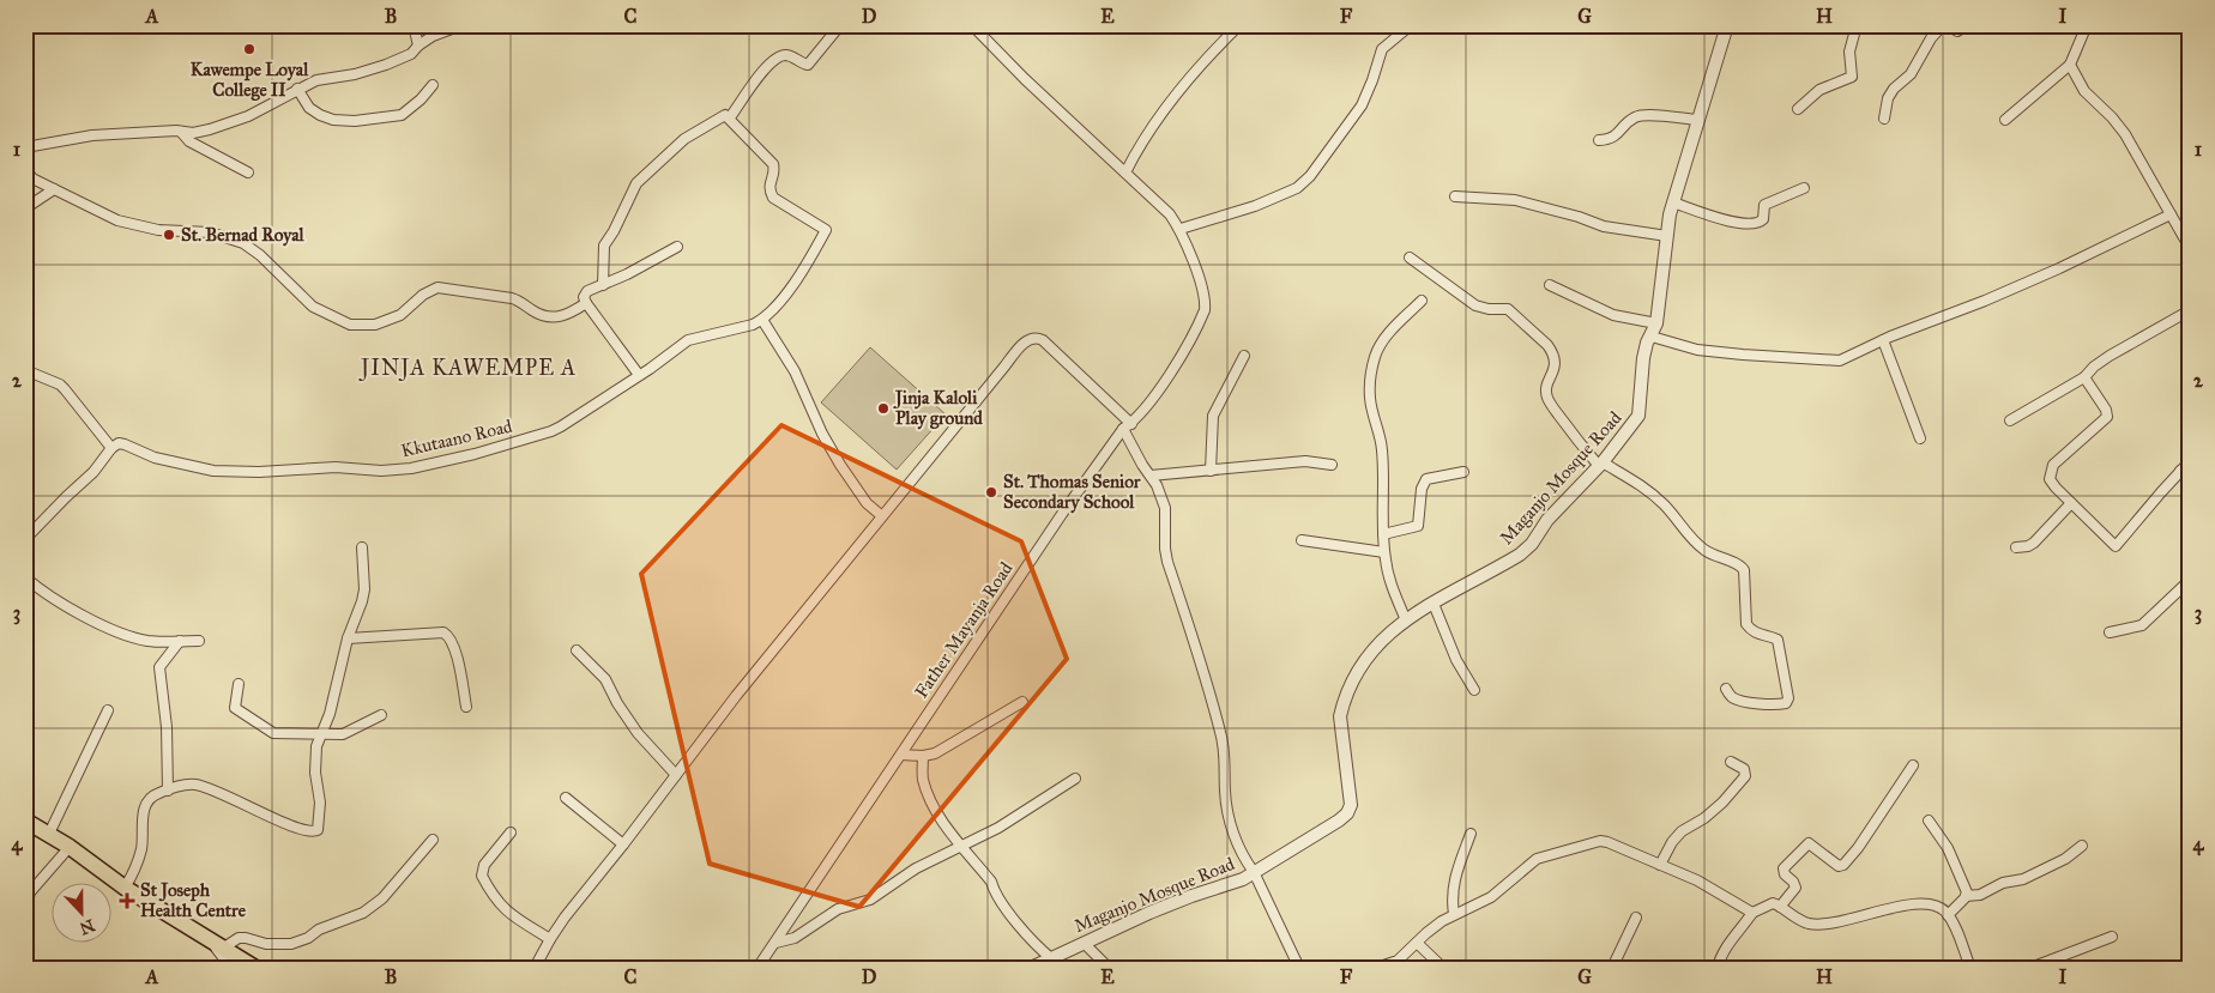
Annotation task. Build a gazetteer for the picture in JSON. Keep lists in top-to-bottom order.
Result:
{
  "streets": {
    "street": ["Kkutaano Road", "Maganjo Mosque Road", "Father Mayanja Road"]
  },
  "districts": ["JINJA KAWEMPE A"],
  "places": {
    "other": [
      "Kawempe Loyal College II",
      "St. Bernad Royal",
      "Jinja Kaloli Play ground",
      "St. Thomas Senior Secondary School"
    ],
    "health": ["St Joseph Health Centre"]
  },
  "north": "bottom",
  "grid": {
    "columns": [
      "A",
      "B",
      "C",
      "D",
      "E",
      "F",
      "G",
      "H",
      "I"
    ],
    "rows": [
      "1",
      "2",
      "3",
      "4"
    ]
  }
}
